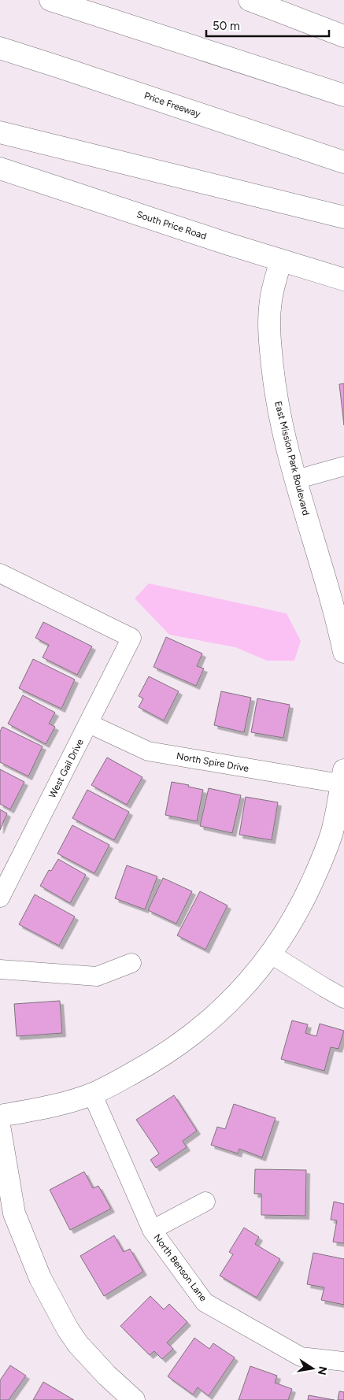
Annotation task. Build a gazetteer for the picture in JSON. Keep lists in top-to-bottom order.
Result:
{
  "streets": {
    "main road": ["Price Freeway", "South Price Road", "East Mission Park Boulevard"],
    "street": ["North Spire Drive", "West Gail Drive", "North Benson Lane"]
  },
  "crossings": [
    ["South Price Road", "East Mission Park Boulevard"],
    ["North Spire Drive", "West Gail Drive"]
  ],
  "scale_bar": "50 m",
  "north": "right"
}
